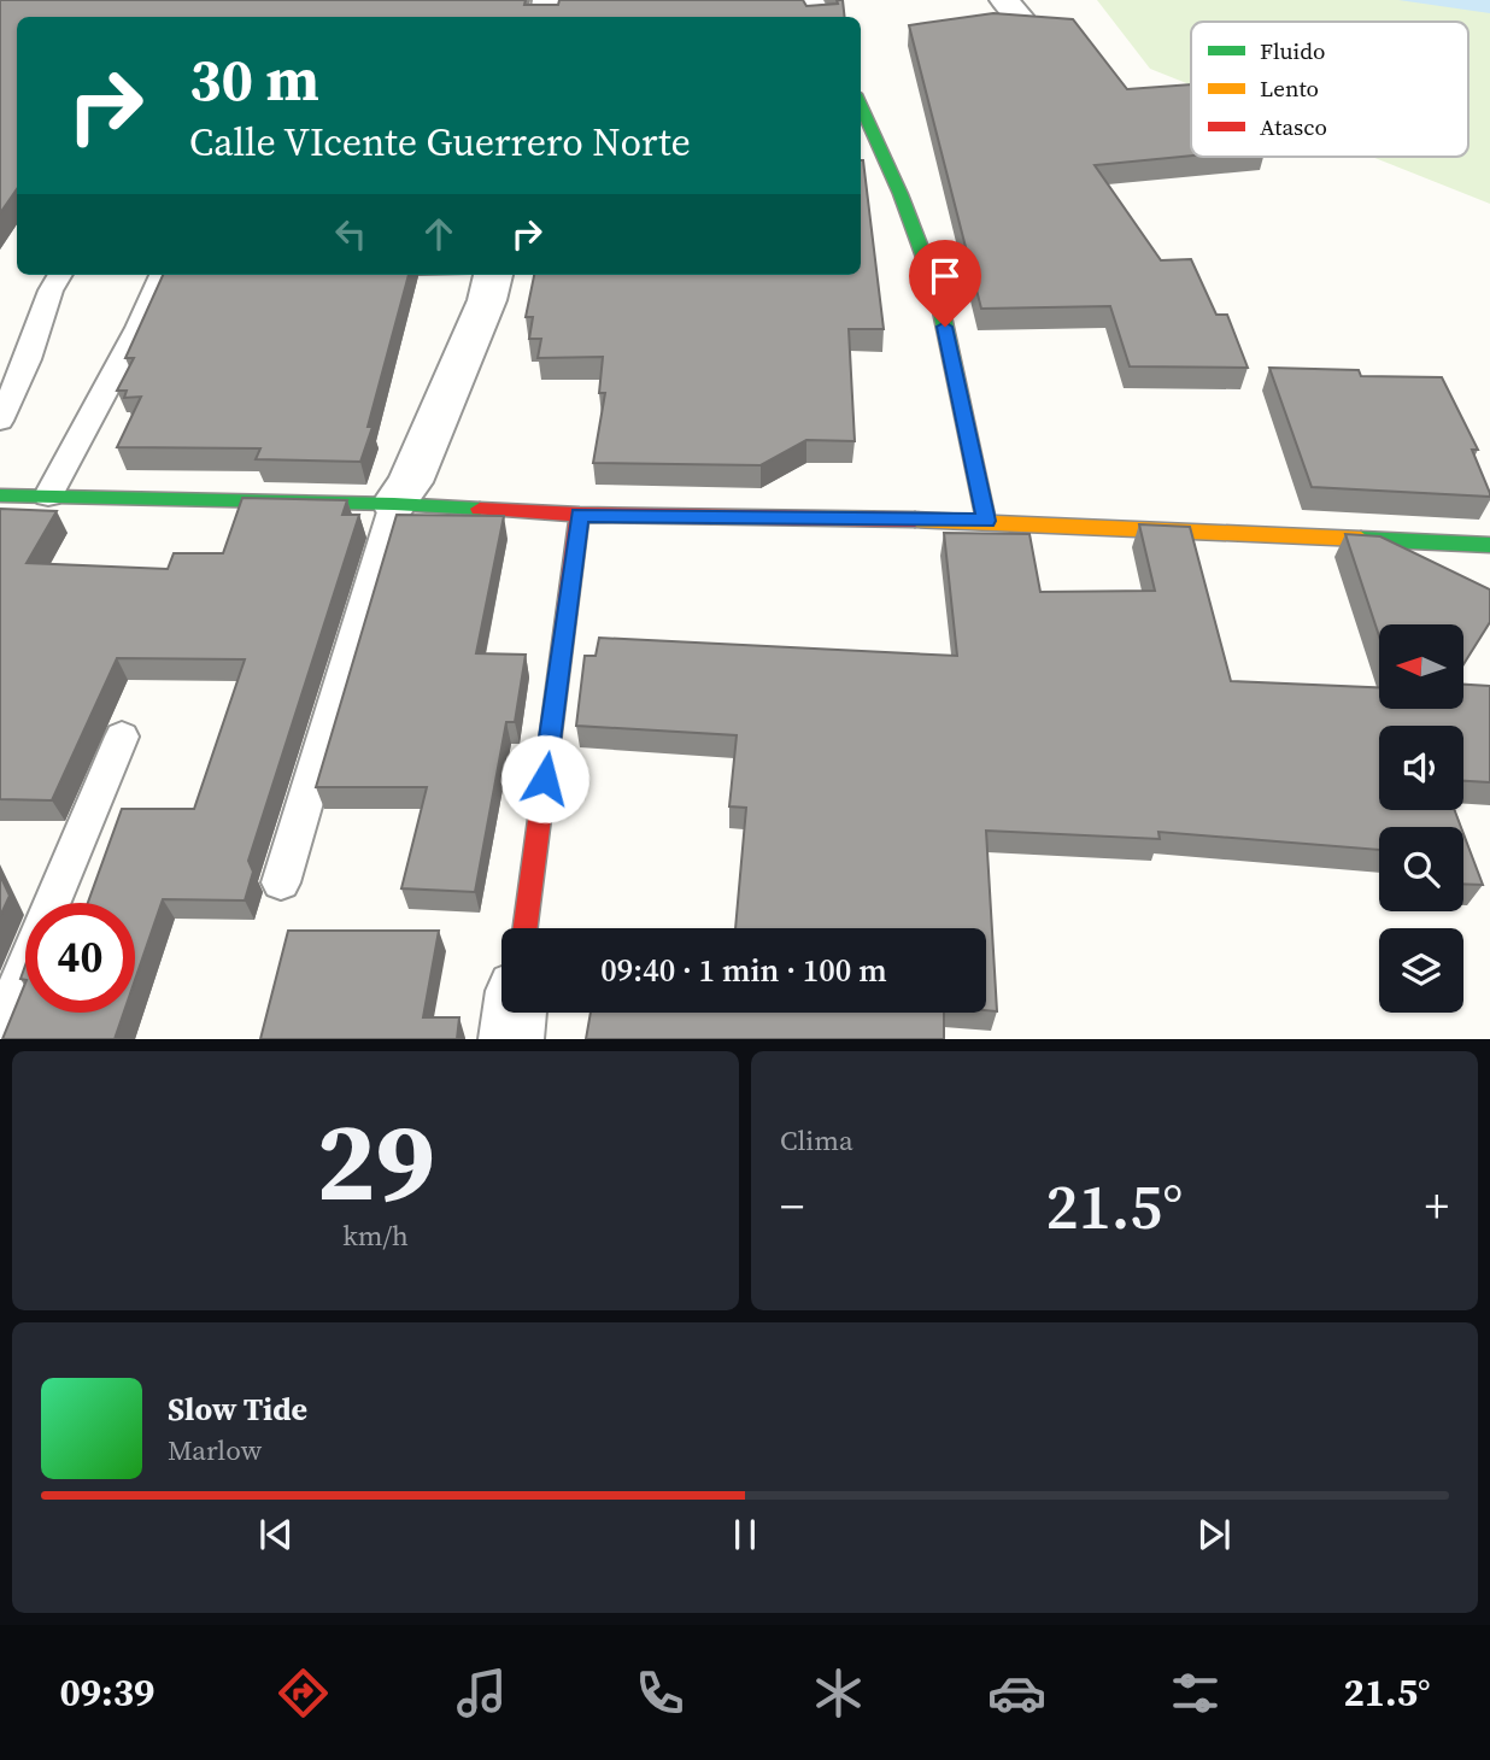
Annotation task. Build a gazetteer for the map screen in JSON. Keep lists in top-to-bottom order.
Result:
{
  "legend": ["Fluido", "Lento", "Atasco"],
  "north": "left",
  "page": {
    "turn": ["30 m", "Calle VIcente Guerrero Norte"],
    "limit": "40",
    "trip": "09:40 · 1 min · 100 m",
    "tile": [
      ["29", "km/h"],
      "Clima"
    ],
    "heat": ["−", "21.5°", "+"],
    "song": ["Slow Tide", "Marlow"],
    "tabs": ["09:39", "21.5°"]
  }
}
